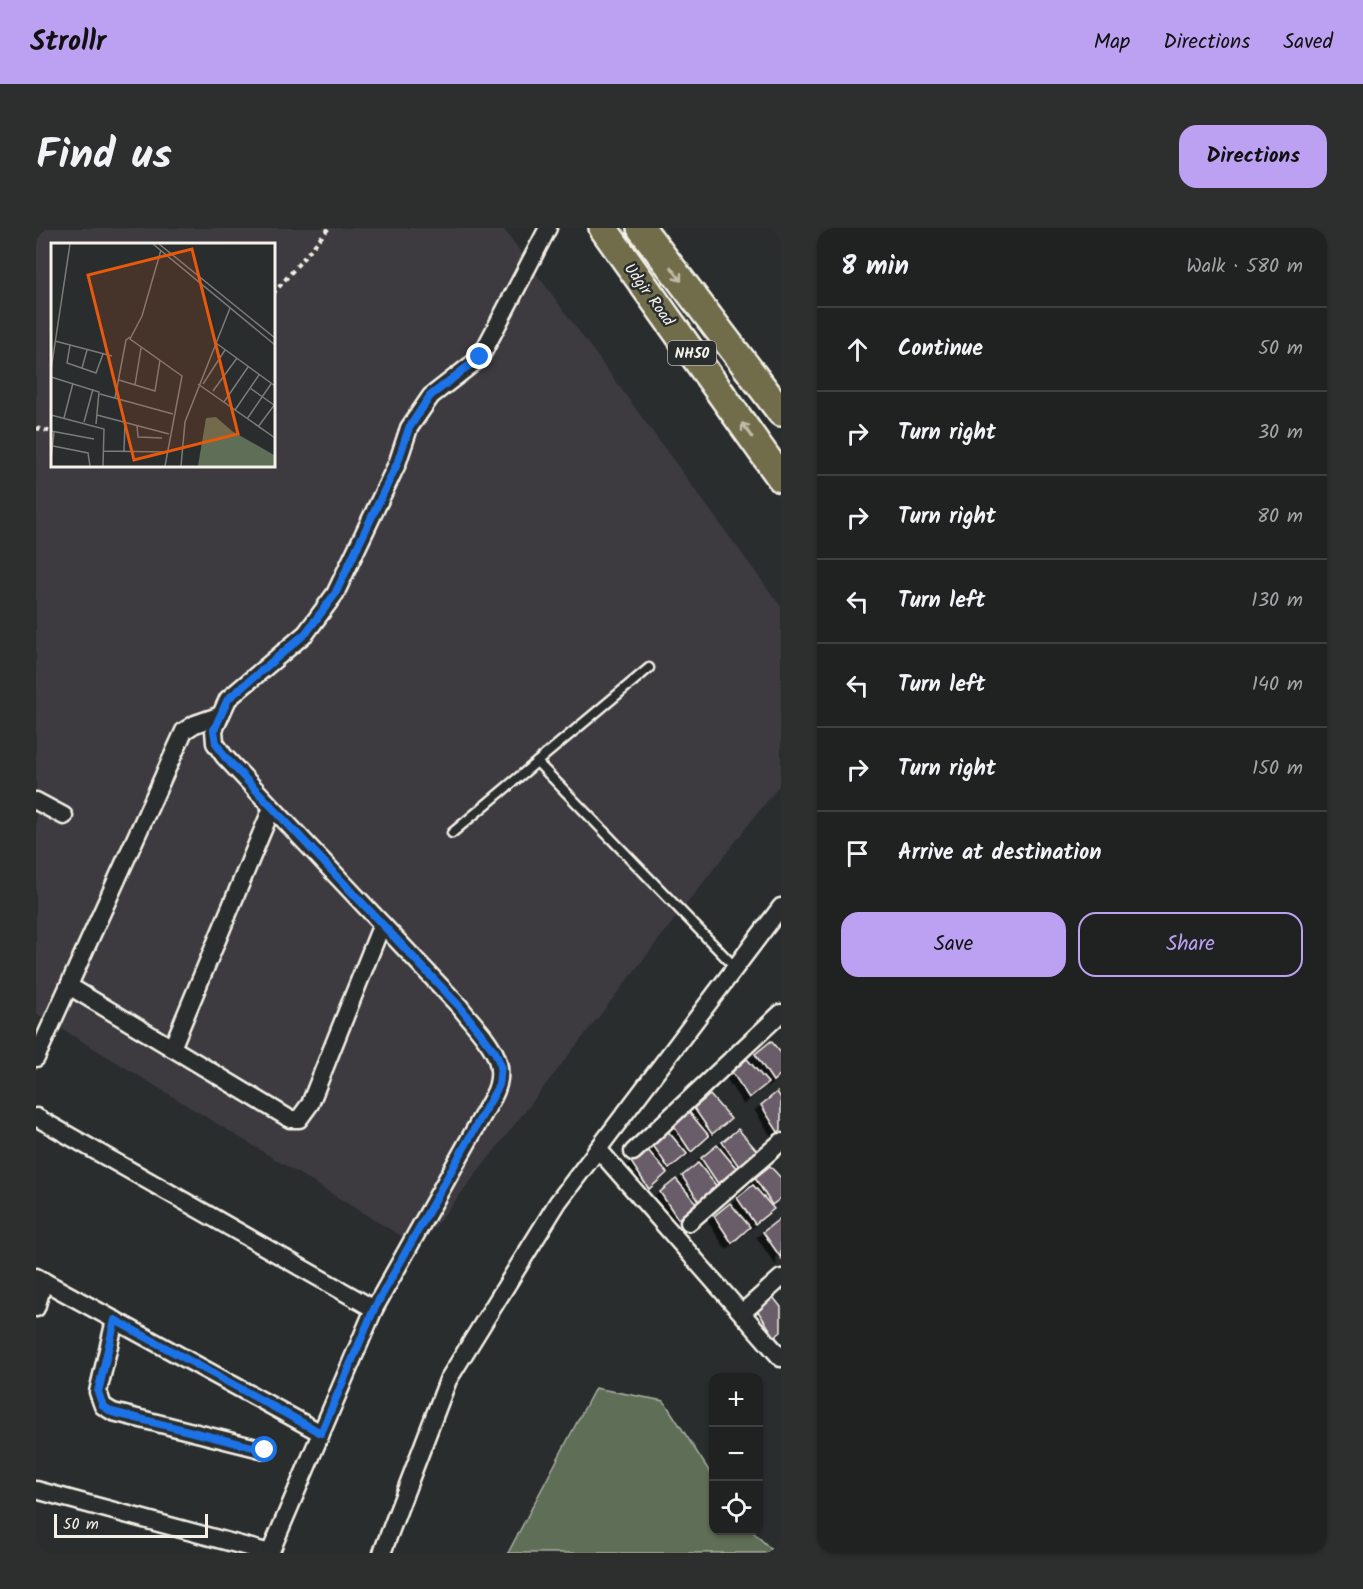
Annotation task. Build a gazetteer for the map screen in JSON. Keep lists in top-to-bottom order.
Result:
{
  "streets": {
    "highway": ["Udgir Road", "NH50"]
  },
  "scale_bar": "50 m",
  "page": {
    "header": "Strollr",
    "nav": ["Map", "Directions", "Saved"],
    "title": "Find us",
    "buttons": [
      "Directions",
      ["Save", "Share"]
    ],
    "heading": ["8 min", "Walk · 580 m"],
    "list": [
      ["Continue", "50 m"],
      ["Turn right", "30 m"],
      ["Turn right", "80 m"],
      ["Turn left", "130 m"],
      ["Turn left", "140 m"],
      ["Turn right", "150 m"],
      "Arrive at destination"
    ],
    "map_buttons": ["+", "−"],
    "scale": "50 m"
  }
}
